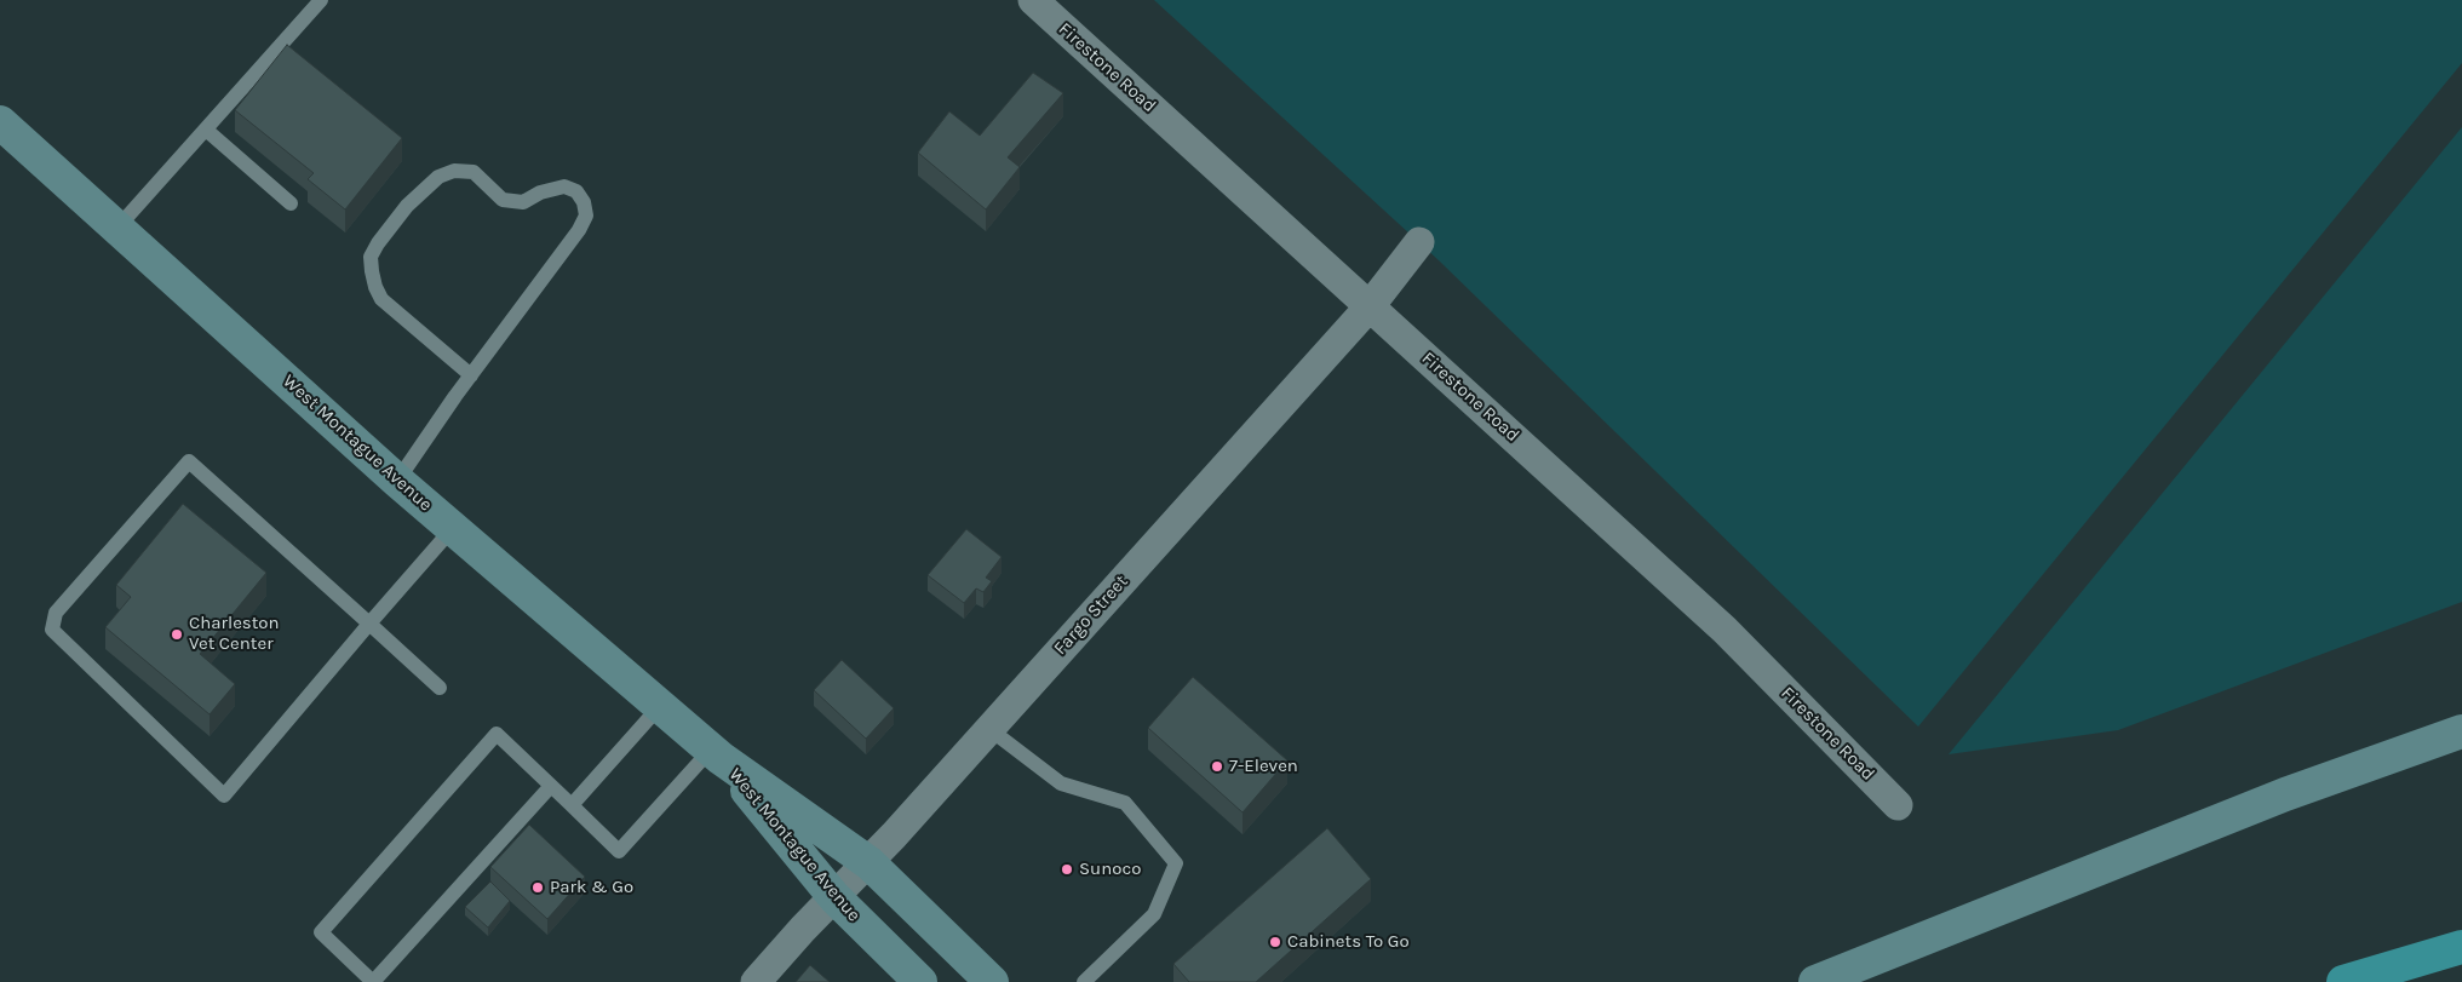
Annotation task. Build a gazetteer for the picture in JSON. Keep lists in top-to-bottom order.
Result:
{
  "streets": {
    "main road": ["West Montague Avenue"],
    "street": ["Firestone Road", "Fargo Street"]
  },
  "crossings": [
    ["Firestone Road", "Fargo Street"],
    ["West Montague Avenue", "Fargo Street"]
  ],
  "places": [
    "Charleston Vet Center",
    "7-Eleven",
    "Sunoco",
    "Park & Go",
    "Cabinets To Go"
  ]
}
